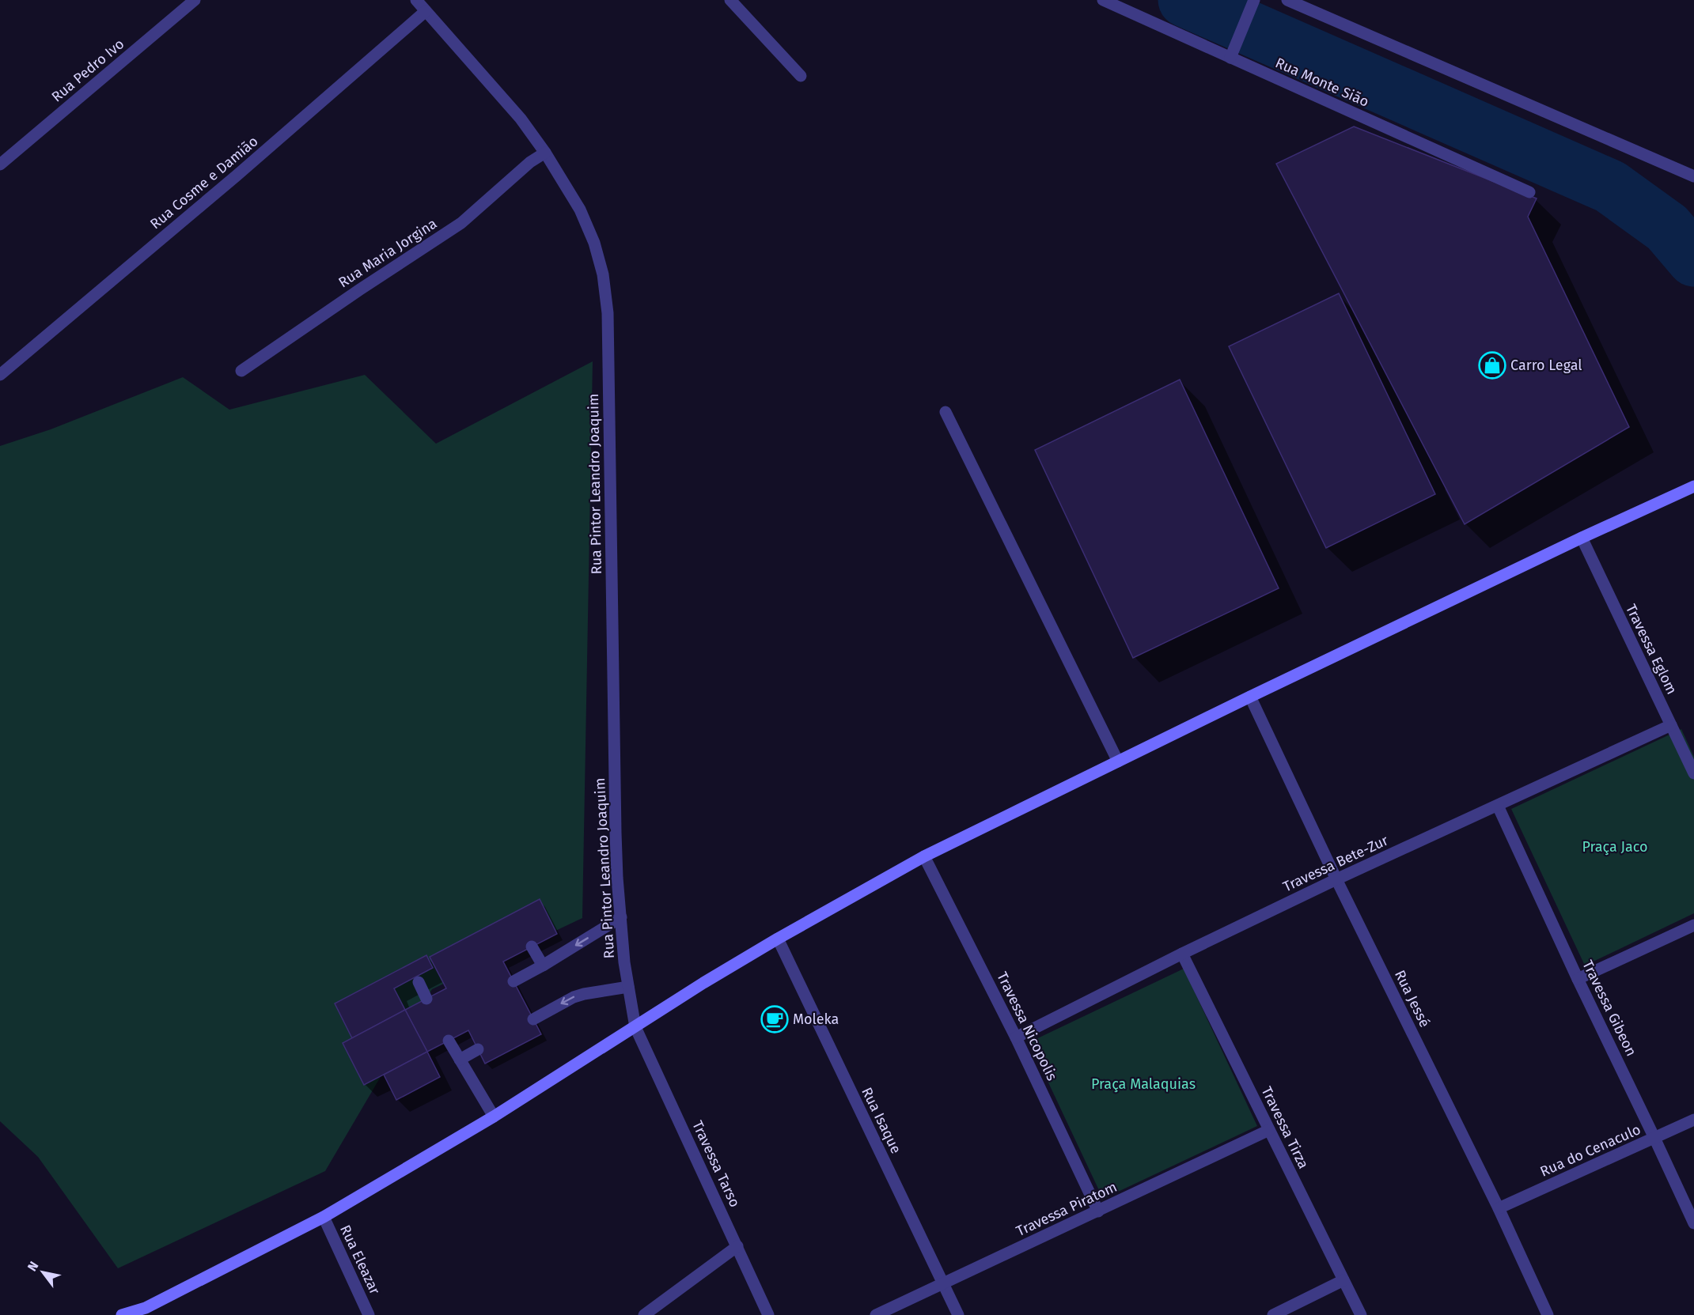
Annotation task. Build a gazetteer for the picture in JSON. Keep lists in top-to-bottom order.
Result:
{
  "streets": {
    "street": [
      "Rua Pedro Ivo",
      "Rua Monte Sião",
      "Rua Cosme e Damião",
      "Rua Maria Jorgina",
      "Rua Pintor Leandro Joaquim",
      "Travessa Eglom",
      "Travessa Bete-Zur",
      "Rua Jessé",
      "Travessa Gibeon",
      "Travessa Nicopolis",
      "Rua Isaque",
      "Travessa Tirza",
      "Rua do Cenaculo",
      "Travessa Tarso",
      "Travessa Piratom",
      "Rua Eleazar"
    ]
  },
  "crossings": [
    ["Rua Cosme e Damião", "Rua Pintor Leandro Joaquim"],
    ["Rua Maria Jorgina", "Rua Pintor Leandro Joaquim"],
    ["Rua Pintor Leandro Joaquim", "Travessa Tarso"],
    ["Travessa Eglom", "Travessa Bete-Zur"],
    ["Travessa Bete-Zur", "Rua Jessé"],
    ["Travessa Bete-Zur", "Travessa Gibeon"],
    ["Travessa Bete-Zur", "Travessa Nicopolis"],
    ["Travessa Bete-Zur", "Travessa Tirza"],
    ["Rua Jessé", "Rua do Cenaculo"],
    ["Travessa Gibeon", "Rua do Cenaculo"],
    ["Travessa Nicopolis", "Travessa Piratom"],
    ["Rua Isaque", "Travessa Piratom"],
    ["Travessa Tirza", "Travessa Piratom"]
  ],
  "parks": ["Praça Jaco", "Praça Malaquias"],
  "places": {
    "shop": ["Carro Legal"],
    "cafe": ["Moleka"]
  },
  "north": "top left"
}
